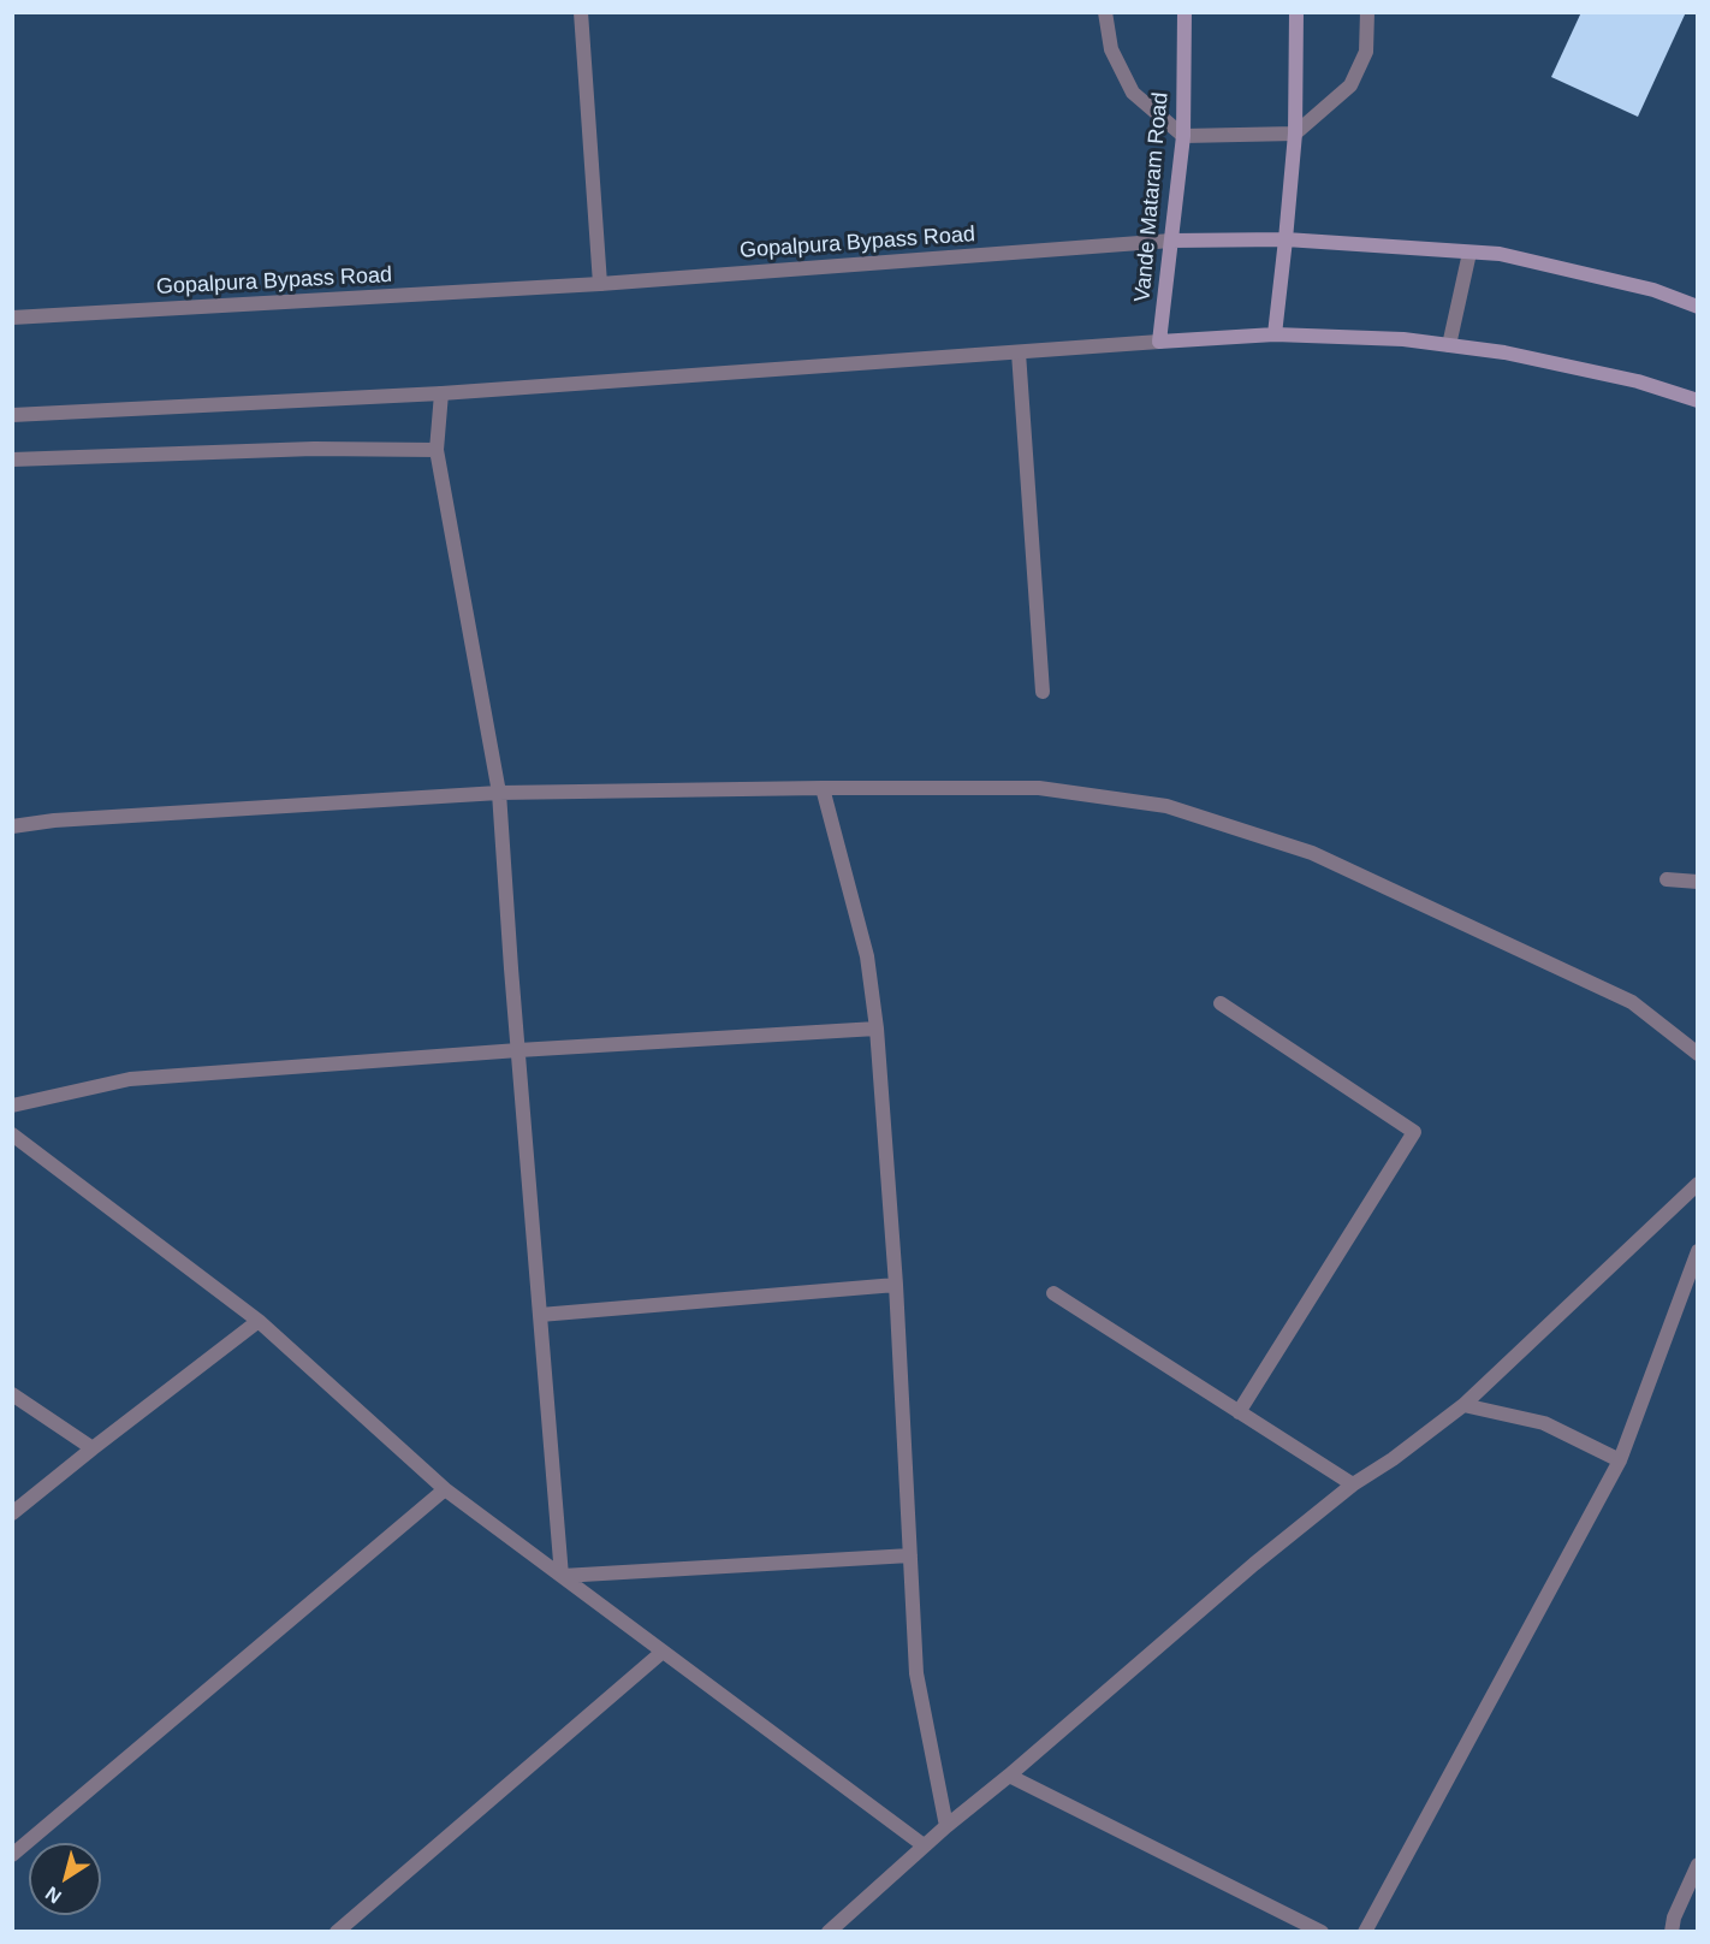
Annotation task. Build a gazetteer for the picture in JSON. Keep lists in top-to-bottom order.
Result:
{
  "streets": {
    "main road": ["Vande Mataram Road", "Gopalpura Bypass Road"]
  },
  "crossings": [
    ["Vande Mataram Road", "Gopalpura Bypass Road"]
  ],
  "north": "bottom left"
}
